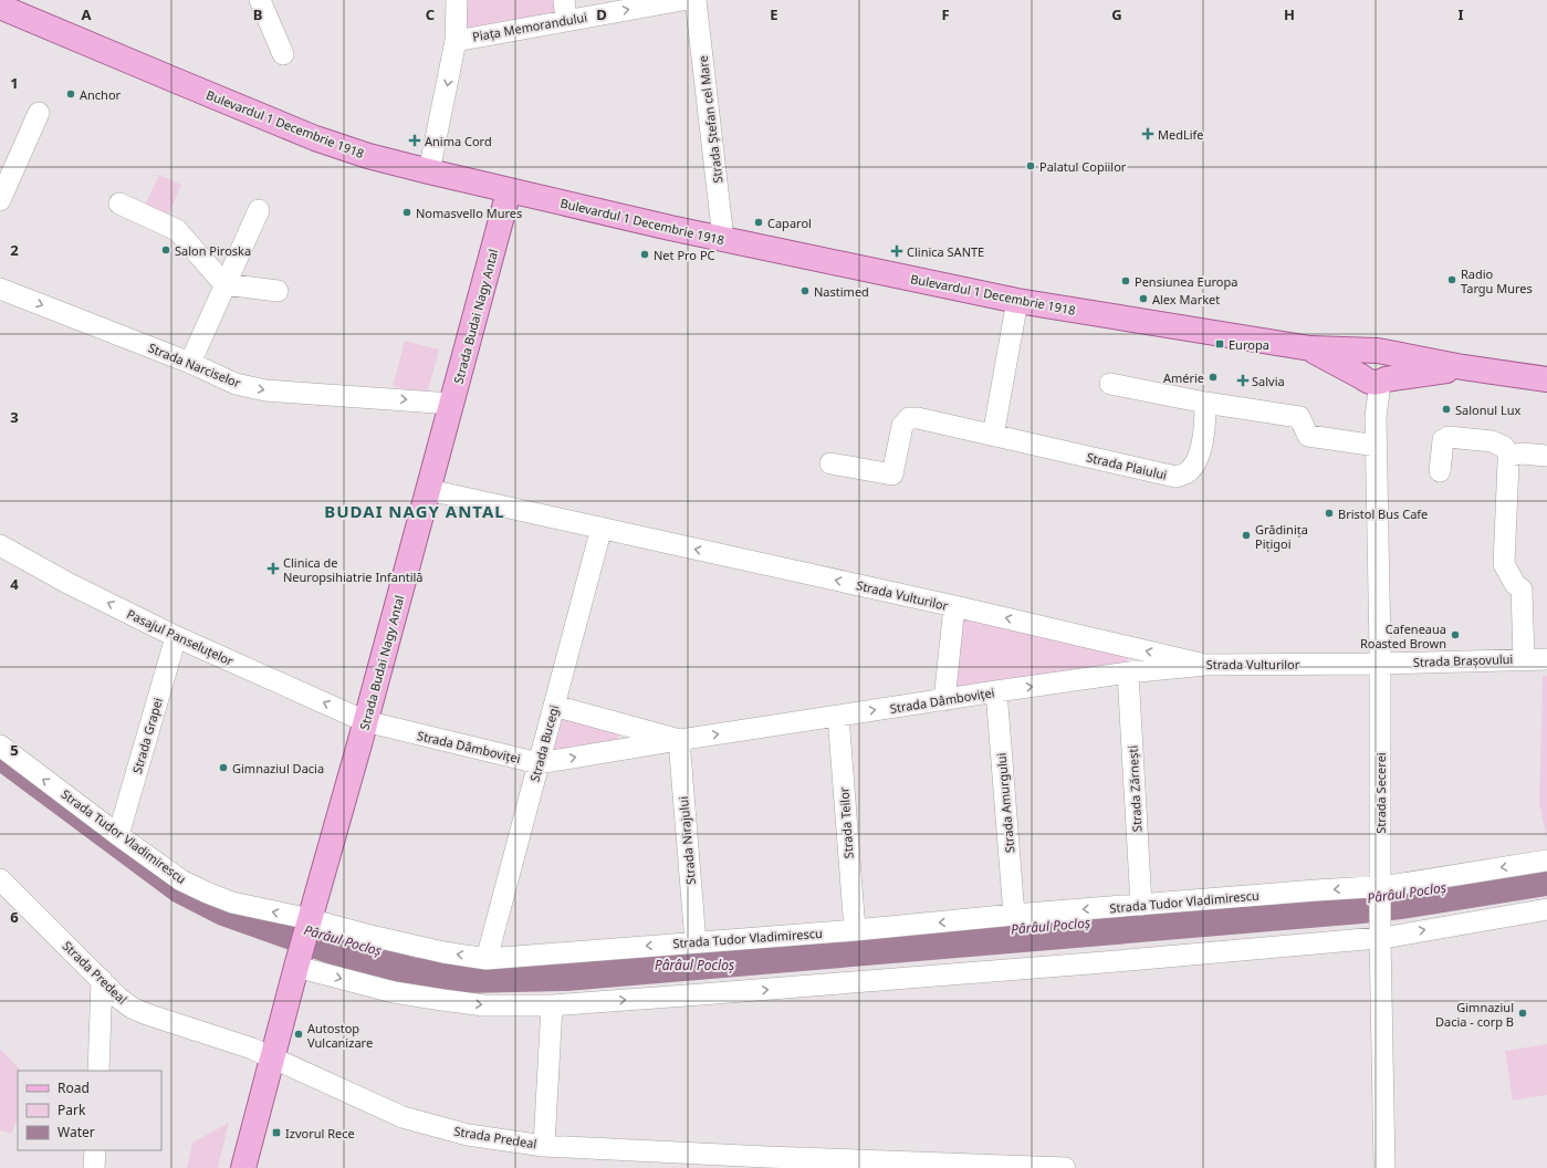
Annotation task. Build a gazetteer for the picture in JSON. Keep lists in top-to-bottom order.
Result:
{
  "streets": {
    "main road": ["Bulevardul 1 Decembrie 1918", "Strada Budai Nagy Antal"],
    "street": [
      "Piața Memorandului",
      "Strada Ștefan cel Mare",
      "Strada Narciselor",
      "Strada Plaiului",
      "Strada Vulturilor",
      "Pasajul Panseluțelor",
      "Strada Brașovului",
      "Strada Dâmboviței",
      "Strada Grapei",
      "Strada Bucegi",
      "Strada Zărnești",
      "Strada Secerei",
      "Strada Amurgului",
      "Strada Teilor",
      "Strada Tudor Vladimirescu",
      "Strada Nirajului",
      "Strada Predeal"
    ]
  },
  "crossings": [
    ["Piața Memorandului", "Bulevardul 1 Decembrie 1918"],
    ["Strada Ștefan cel Mare", "Bulevardul 1 Decembrie 1918"],
    ["Bulevardul 1 Decembrie 1918", "Strada Budai Nagy Antal"],
    ["Bulevardul 1 Decembrie 1918", "Strada Secerei"],
    ["Strada Budai Nagy Antal", "Strada Narciselor"],
    ["Strada Budai Nagy Antal", "Strada Vulturilor"],
    ["Strada Budai Nagy Antal", "Pasajul Panseluțelor"],
    ["Strada Budai Nagy Antal", "Strada Dâmboviței"],
    ["Strada Budai Nagy Antal", "Strada Tudor Vladimirescu"],
    ["Strada Budai Nagy Antal", "Strada Predeal"],
    ["Strada Vulturilor", "Strada Brașovului"],
    ["Strada Vulturilor", "Strada Dâmboviței"],
    ["Strada Vulturilor", "Strada Bucegi"],
    ["Strada Vulturilor", "Strada Secerei"],
    ["Pasajul Panseluțelor", "Strada Dâmboviței"],
    ["Pasajul Panseluțelor", "Strada Grapei"],
    ["Strada Brașovului", "Strada Secerei"],
    ["Strada Dâmboviței", "Strada Bucegi"],
    ["Strada Dâmboviței", "Strada Zărnești"],
    ["Strada Dâmboviței", "Strada Amurgului"],
    ["Strada Dâmboviței", "Strada Teilor"],
    ["Strada Dâmboviței", "Strada Nirajului"],
    ["Strada Grapei", "Strada Tudor Vladimirescu"],
    ["Strada Bucegi", "Strada Tudor Vladimirescu"],
    ["Strada Zărnești", "Strada Tudor Vladimirescu"],
    ["Strada Secerei", "Strada Tudor Vladimirescu"],
    ["Strada Amurgului", "Strada Tudor Vladimirescu"],
    ["Strada Teilor", "Strada Tudor Vladimirescu"],
    ["Strada Tudor Vladimirescu", "Strada Nirajului"]
  ],
  "one_way": [
    "Strada Narciselor",
    "Strada Vulturilor",
    "Pasajul Panseluțelor",
    "Strada Dâmboviței"
  ],
  "districts": ["BUDAI NAGY ANTAL"],
  "water": ["Pârâul Pocloș"],
  "places": {
    "other": [
      "Anchor",
      "Palatul Copiilor",
      "Nomasvello Mures",
      "Caparol",
      "Salon Piroska",
      "Net Pro PC",
      "Radio Targu Mures",
      "Pensiunea Europa",
      "Nastimed",
      "Alex Market",
      "Amérie",
      "Salonul Lux",
      "Bristol Bus Cafe",
      "Grădinița Pițigoi",
      "Cafeneaua Roasted Brown",
      "Gimnaziul Dacia",
      "Gimnaziul Dacia - corp B",
      "Autostop Vulcanizare"
    ],
    "health": [
      "MedLife",
      "Anima Cord",
      "Clinica SANTE",
      "Salvia",
      "Clinica de Neuropsihiatrie Infantilă"
    ],
    "transit": ["Europa", "Izvorul Rece"]
  },
  "legend": ["Road", "Park", "Water"],
  "grid": {
    "columns": [
      "A",
      "B",
      "C",
      "D",
      "E",
      "F",
      "G",
      "H",
      "I"
    ],
    "rows": [
      "1",
      "2",
      "3",
      "4",
      "5",
      "6"
    ]
  }
}
